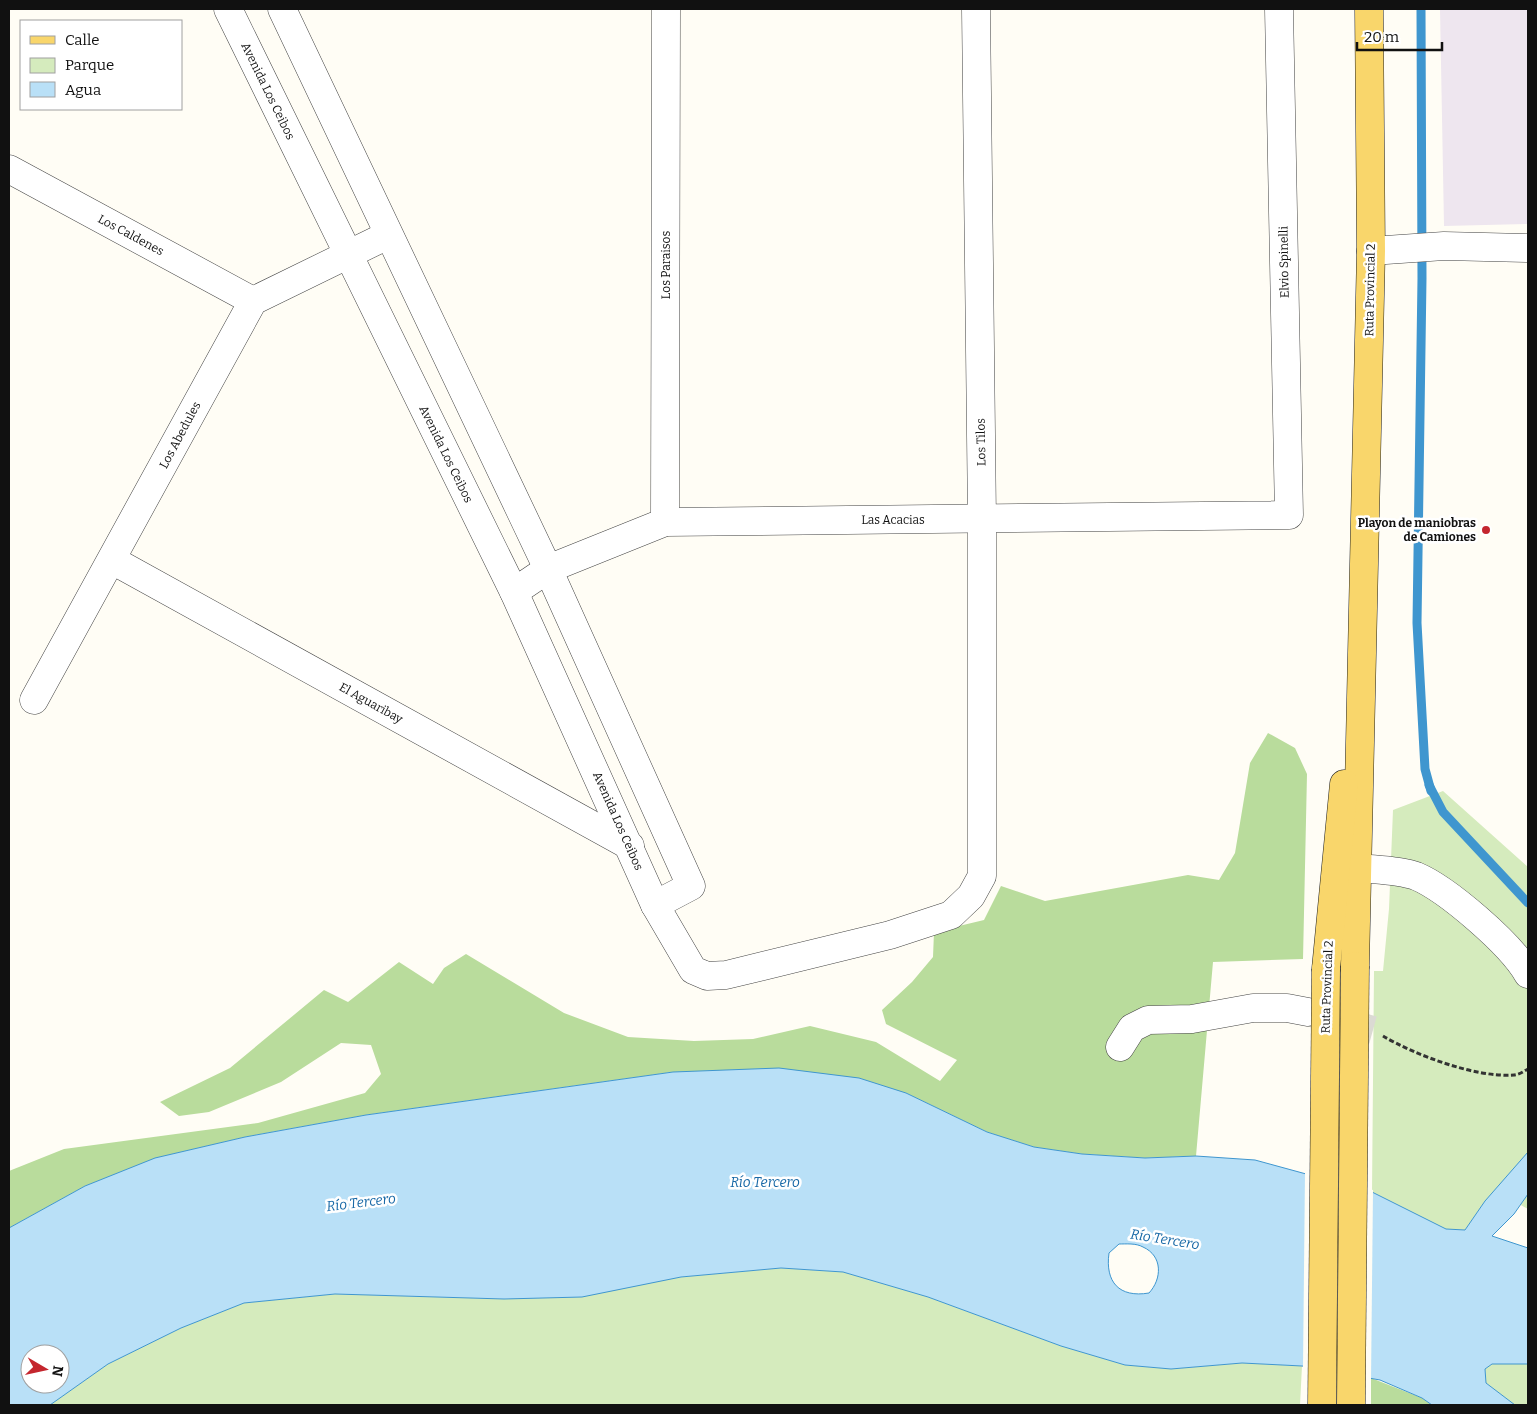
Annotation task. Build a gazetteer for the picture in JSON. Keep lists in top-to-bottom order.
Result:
{
  "streets": {
    "main road": ["Ruta Provincial 2"],
    "street": [
      "Avenida Los Ceibos",
      "Los Caldenes",
      "Elvio Spinelli",
      "Los Paraisos",
      "Los Abedules",
      "Los Tilos",
      "Las Acacias",
      "El Aguaribay"
    ]
  },
  "crossings": [
    ["Avenida Los Ceibos", "Los Tilos"],
    ["Avenida Los Ceibos", "Las Acacias"],
    ["Avenida Los Ceibos", "El Aguaribay"],
    ["Los Caldenes", "Los Abedules"],
    ["Elvio Spinelli", "Las Acacias"],
    ["Los Paraisos", "Las Acacias"],
    ["Los Abedules", "El Aguaribay"],
    ["Los Tilos", "Las Acacias"]
  ],
  "water": ["Río Tercero"],
  "places": ["Playon de maniobras de Camiones"],
  "legend": ["Calle", "Parque", "Agua"],
  "scale_bar": "20 m",
  "north": "right"
}
